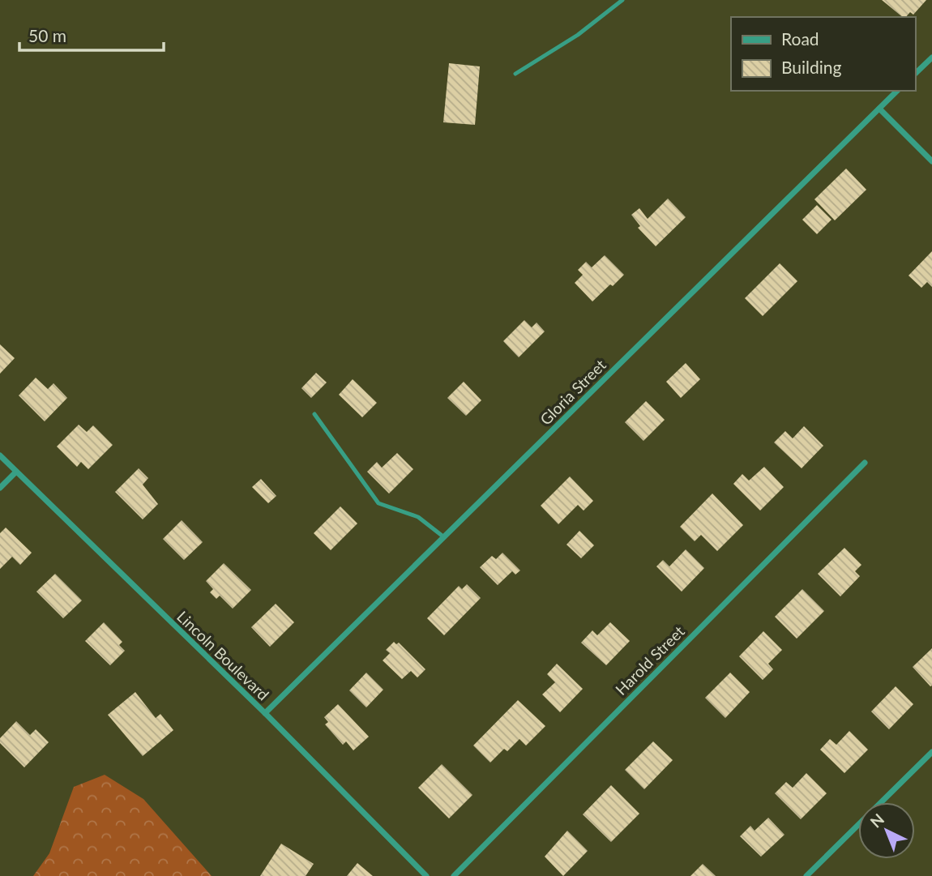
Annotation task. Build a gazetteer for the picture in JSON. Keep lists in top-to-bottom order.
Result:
{
  "streets": {
    "street": ["Gloria Street", "Lincoln Boulevard", "Harold Street"]
  },
  "crossings": [
    ["Gloria Street", "Lincoln Boulevard"]
  ],
  "legend": ["Road", "Building"],
  "scale_bar": "50 m",
  "north": "top left"
}
